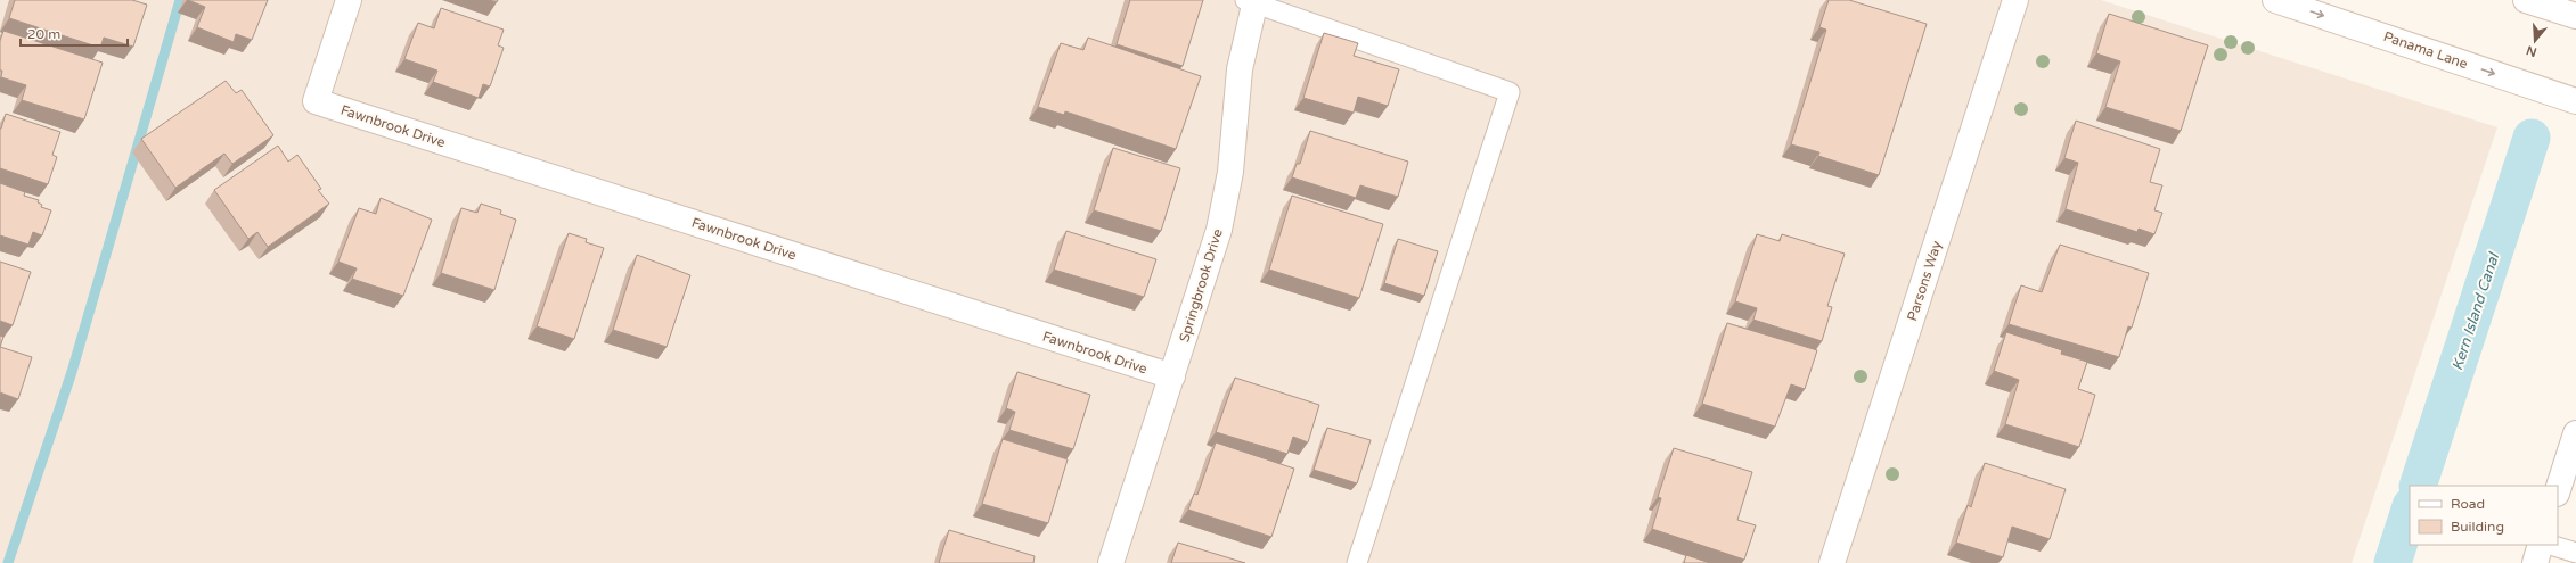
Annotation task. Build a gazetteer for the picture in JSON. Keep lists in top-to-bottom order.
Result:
{
  "streets": {
    "street": [
      "Panama Lane",
      "Fawnbrook Drive",
      "Parsons Way",
      "Springbrook Drive"
    ]
  },
  "crossings": [
    ["Fawnbrook Drive", "Springbrook Drive"]
  ],
  "one_way": ["Panama Lane"],
  "water": ["Kern Island Canal"],
  "legend": ["Road", "Building"],
  "scale_bar": "20 m",
  "north": "bottom"
}
